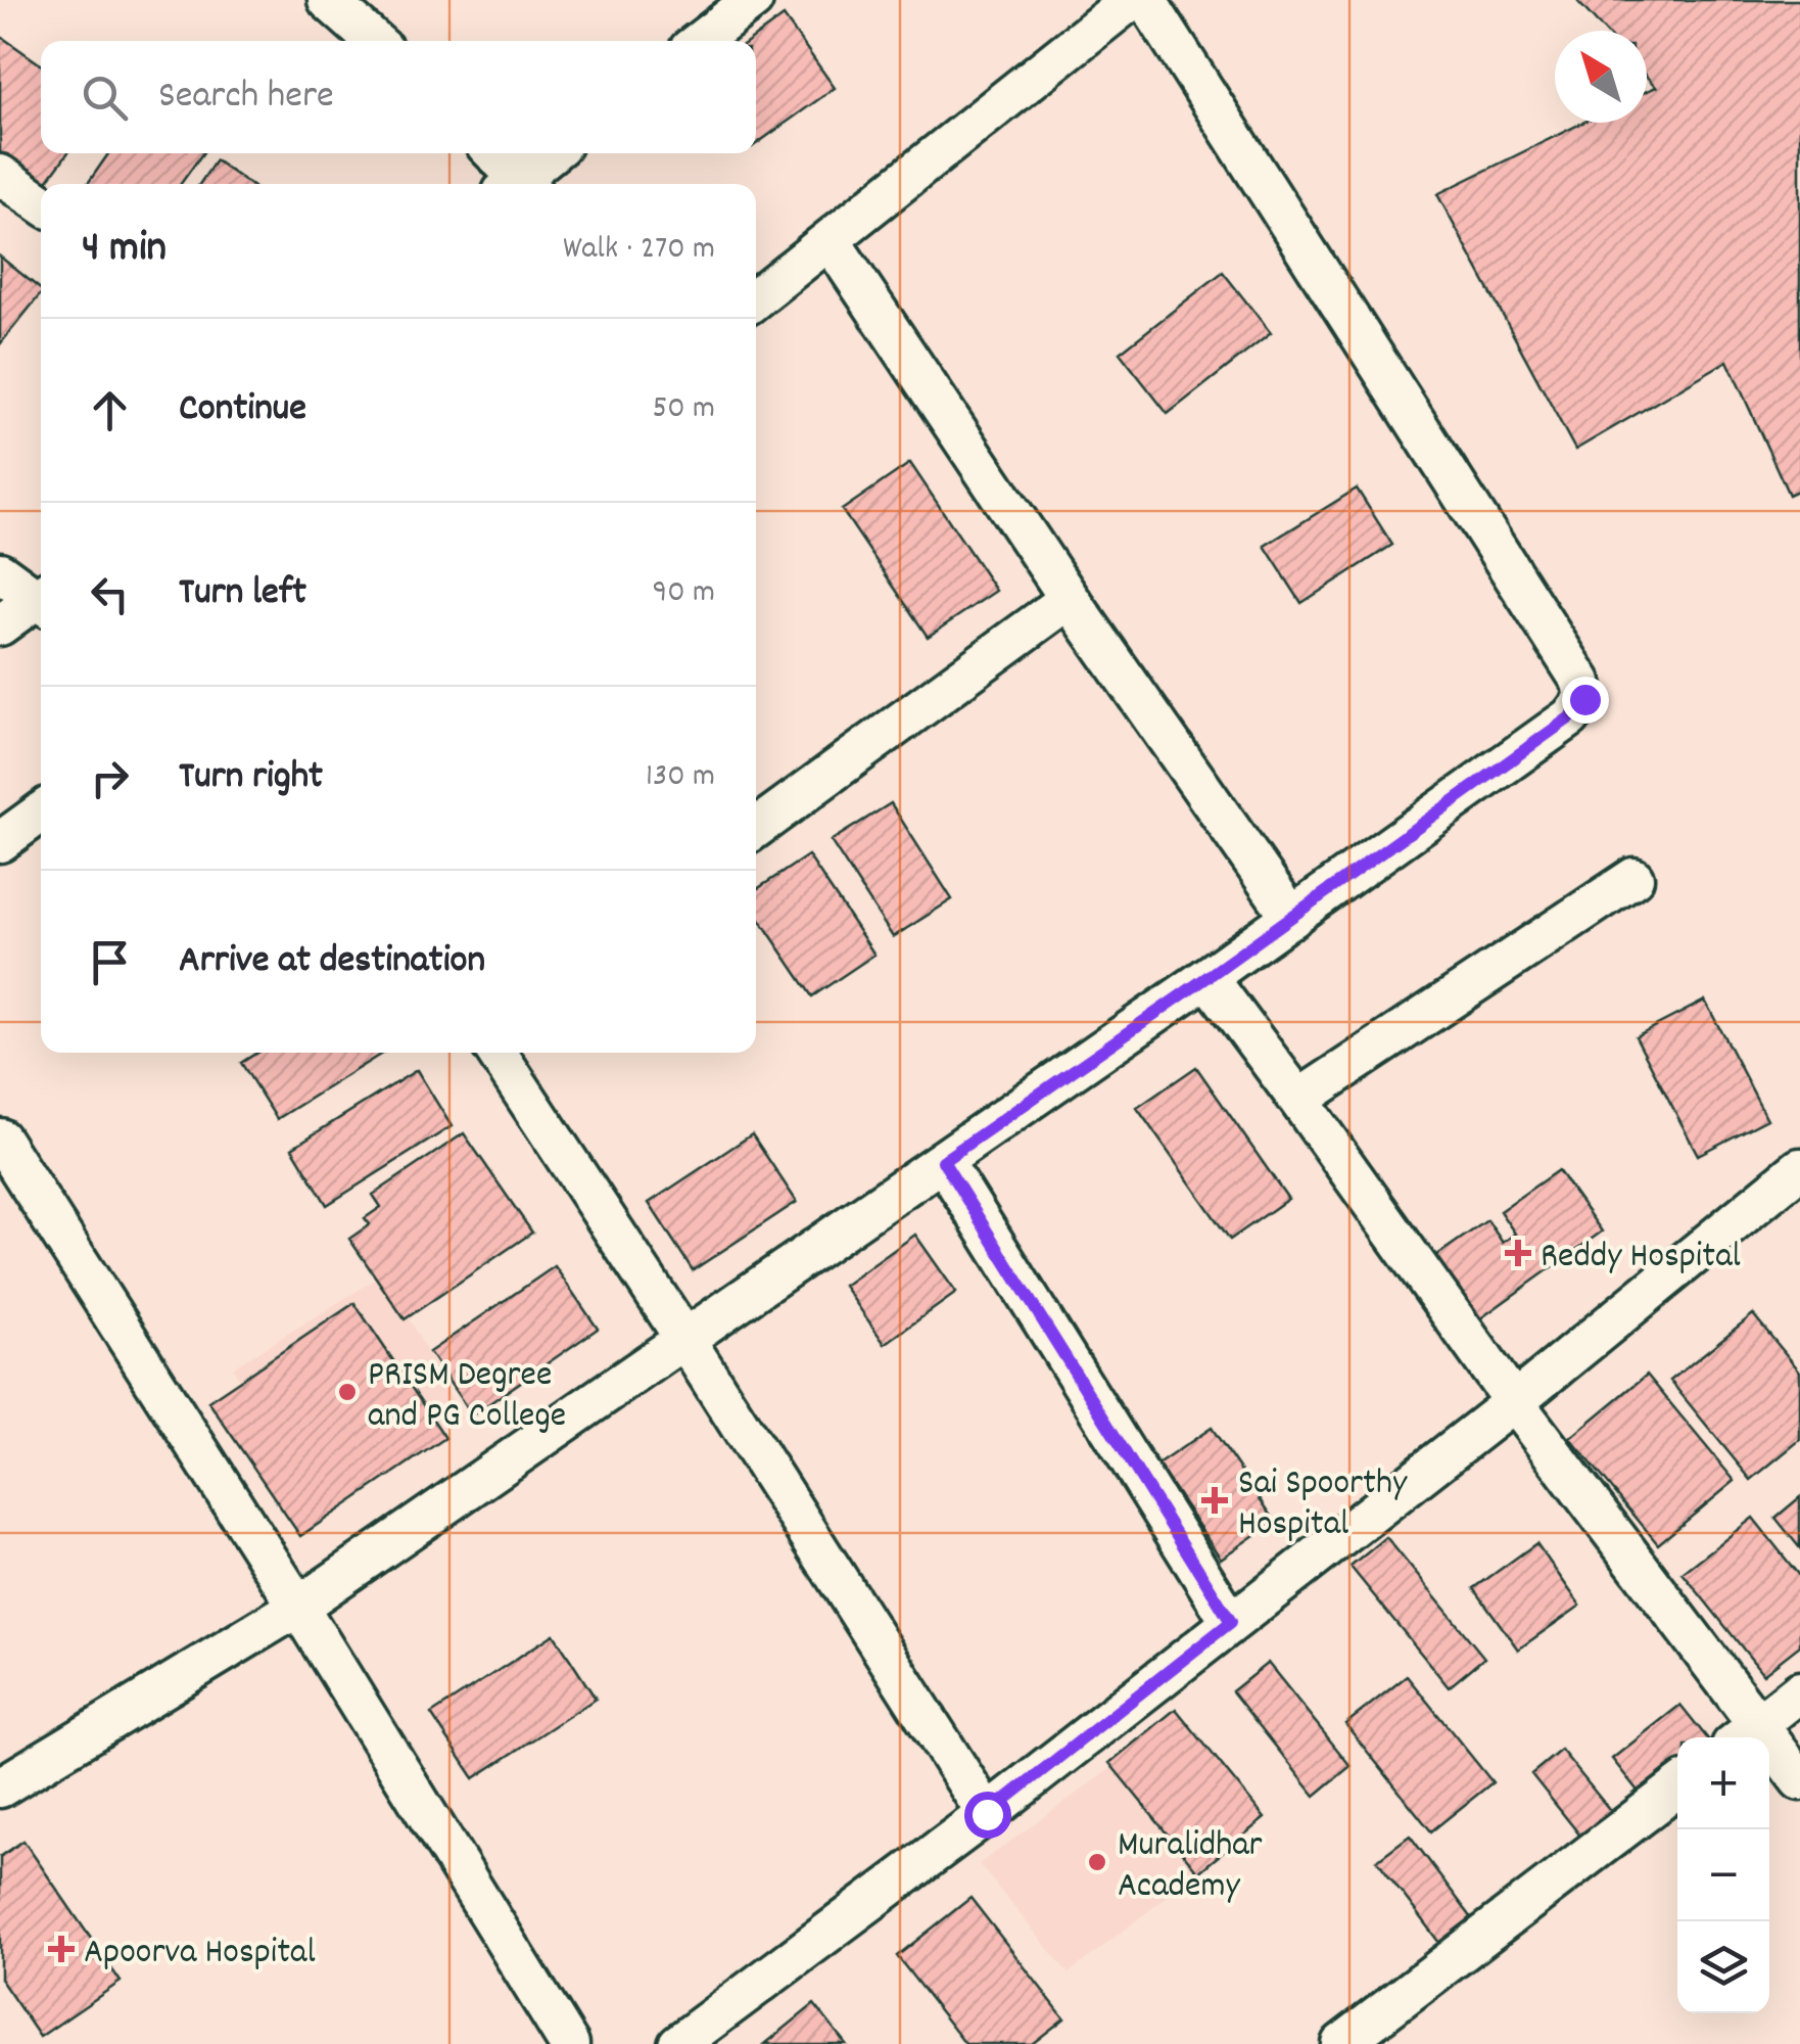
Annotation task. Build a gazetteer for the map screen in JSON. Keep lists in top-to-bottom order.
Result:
{
  "places": {
    "health": ["Reddy Hospital", "Sai Spoorthy Hospital", "Apoorva Hospital"],
    "other": ["PRISM Degree and PG College", "Muralidhar Academy"]
  },
  "north": "top left",
  "page": {
    "search": "Search here",
    "heading": ["4 min", "Walk · 270 m"],
    "list": [
      ["Continue", "50 m"],
      ["Turn left", "90 m"],
      ["Turn right", "130 m"],
      "Arrive at destination"
    ],
    "map_buttons": ["+", "−"]
  }
}
